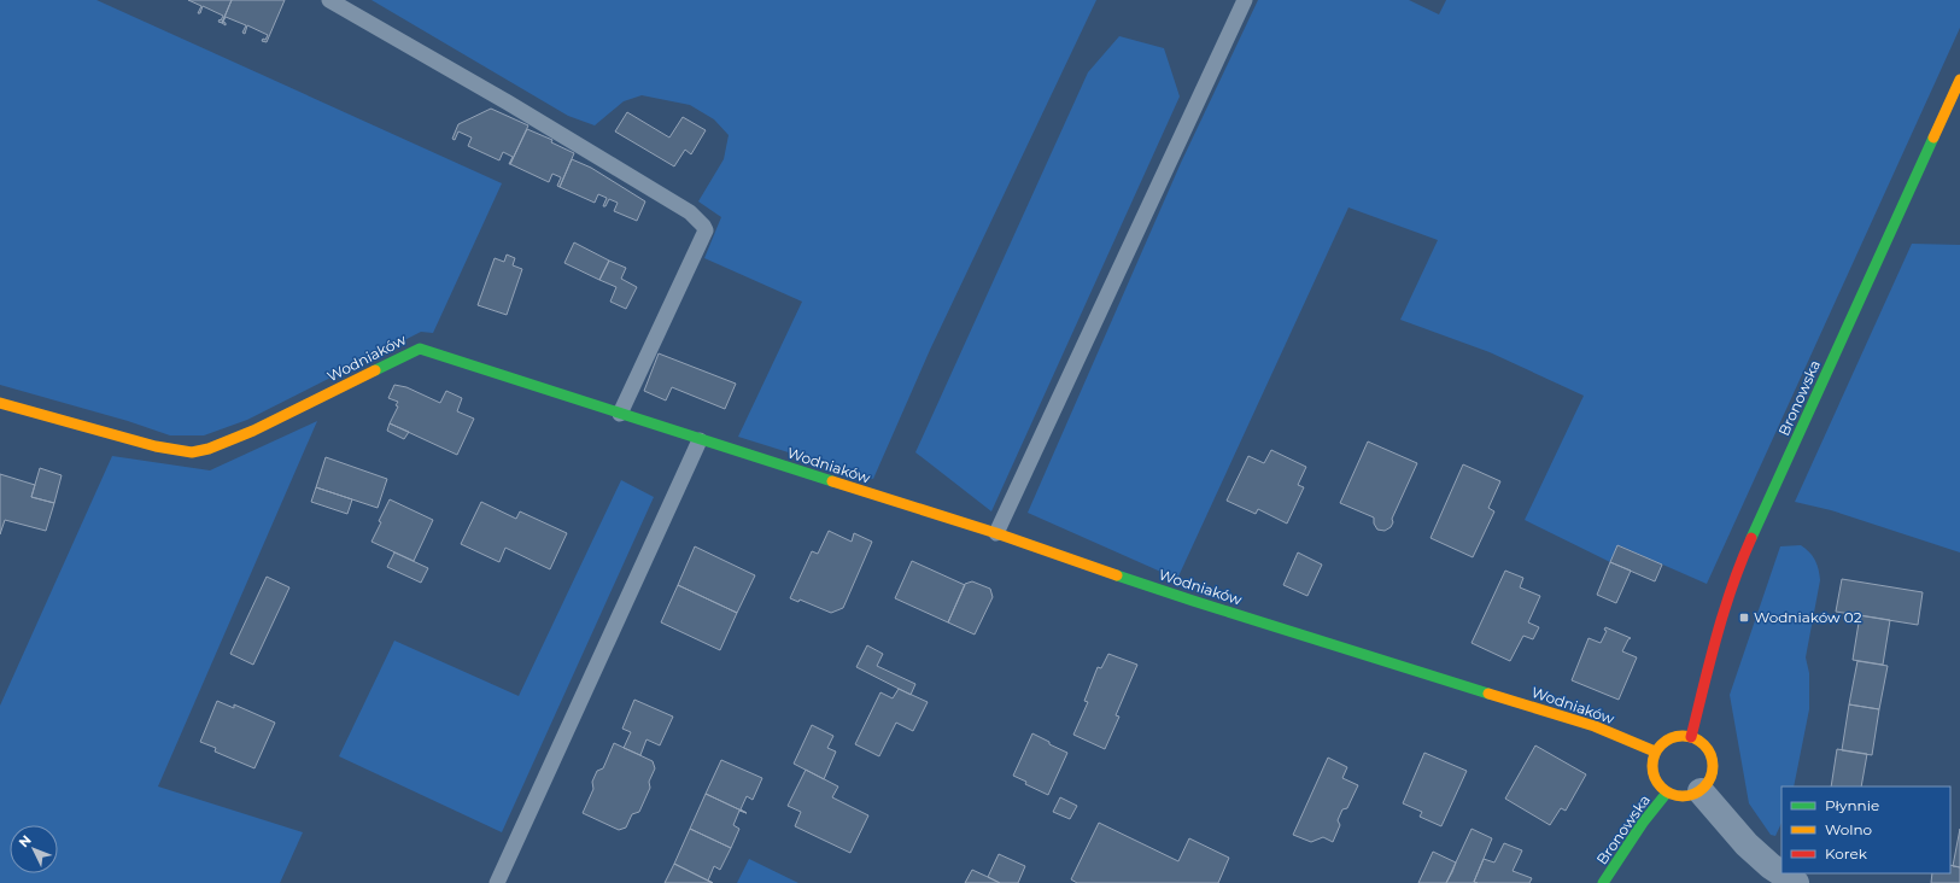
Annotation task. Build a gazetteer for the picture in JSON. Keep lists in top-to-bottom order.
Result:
{
  "streets": {
    "street": ["Wodniaków", "Bronowska"]
  },
  "crossings": [
    ["Wodniaków", "Bronowska"]
  ],
  "places": {
    "transit": ["Wodniaków 02"]
  },
  "legend": ["Płynnie", "Wolno", "Korek"],
  "north": "top left"
}
